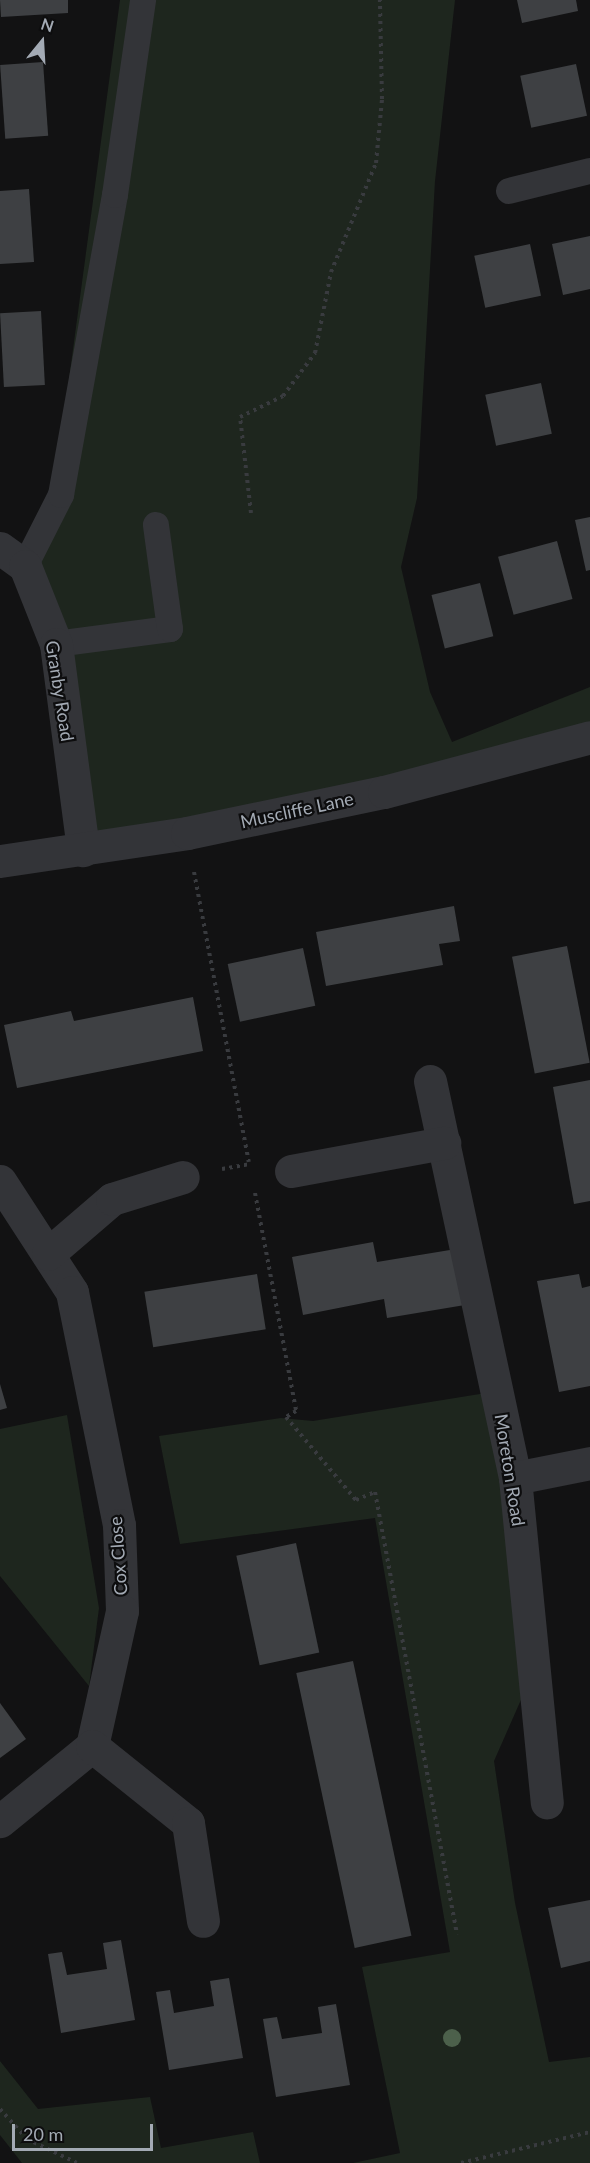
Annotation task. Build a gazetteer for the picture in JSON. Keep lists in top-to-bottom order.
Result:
{
  "streets": {
    "street": [
      "Granby Road",
      "Muscliffe Lane",
      "Moreton Road",
      "Cox Close"
    ]
  },
  "crossings": [
    ["Granby Road", "Muscliffe Lane"]
  ],
  "scale_bar": "20 m",
  "north": "top"
}
